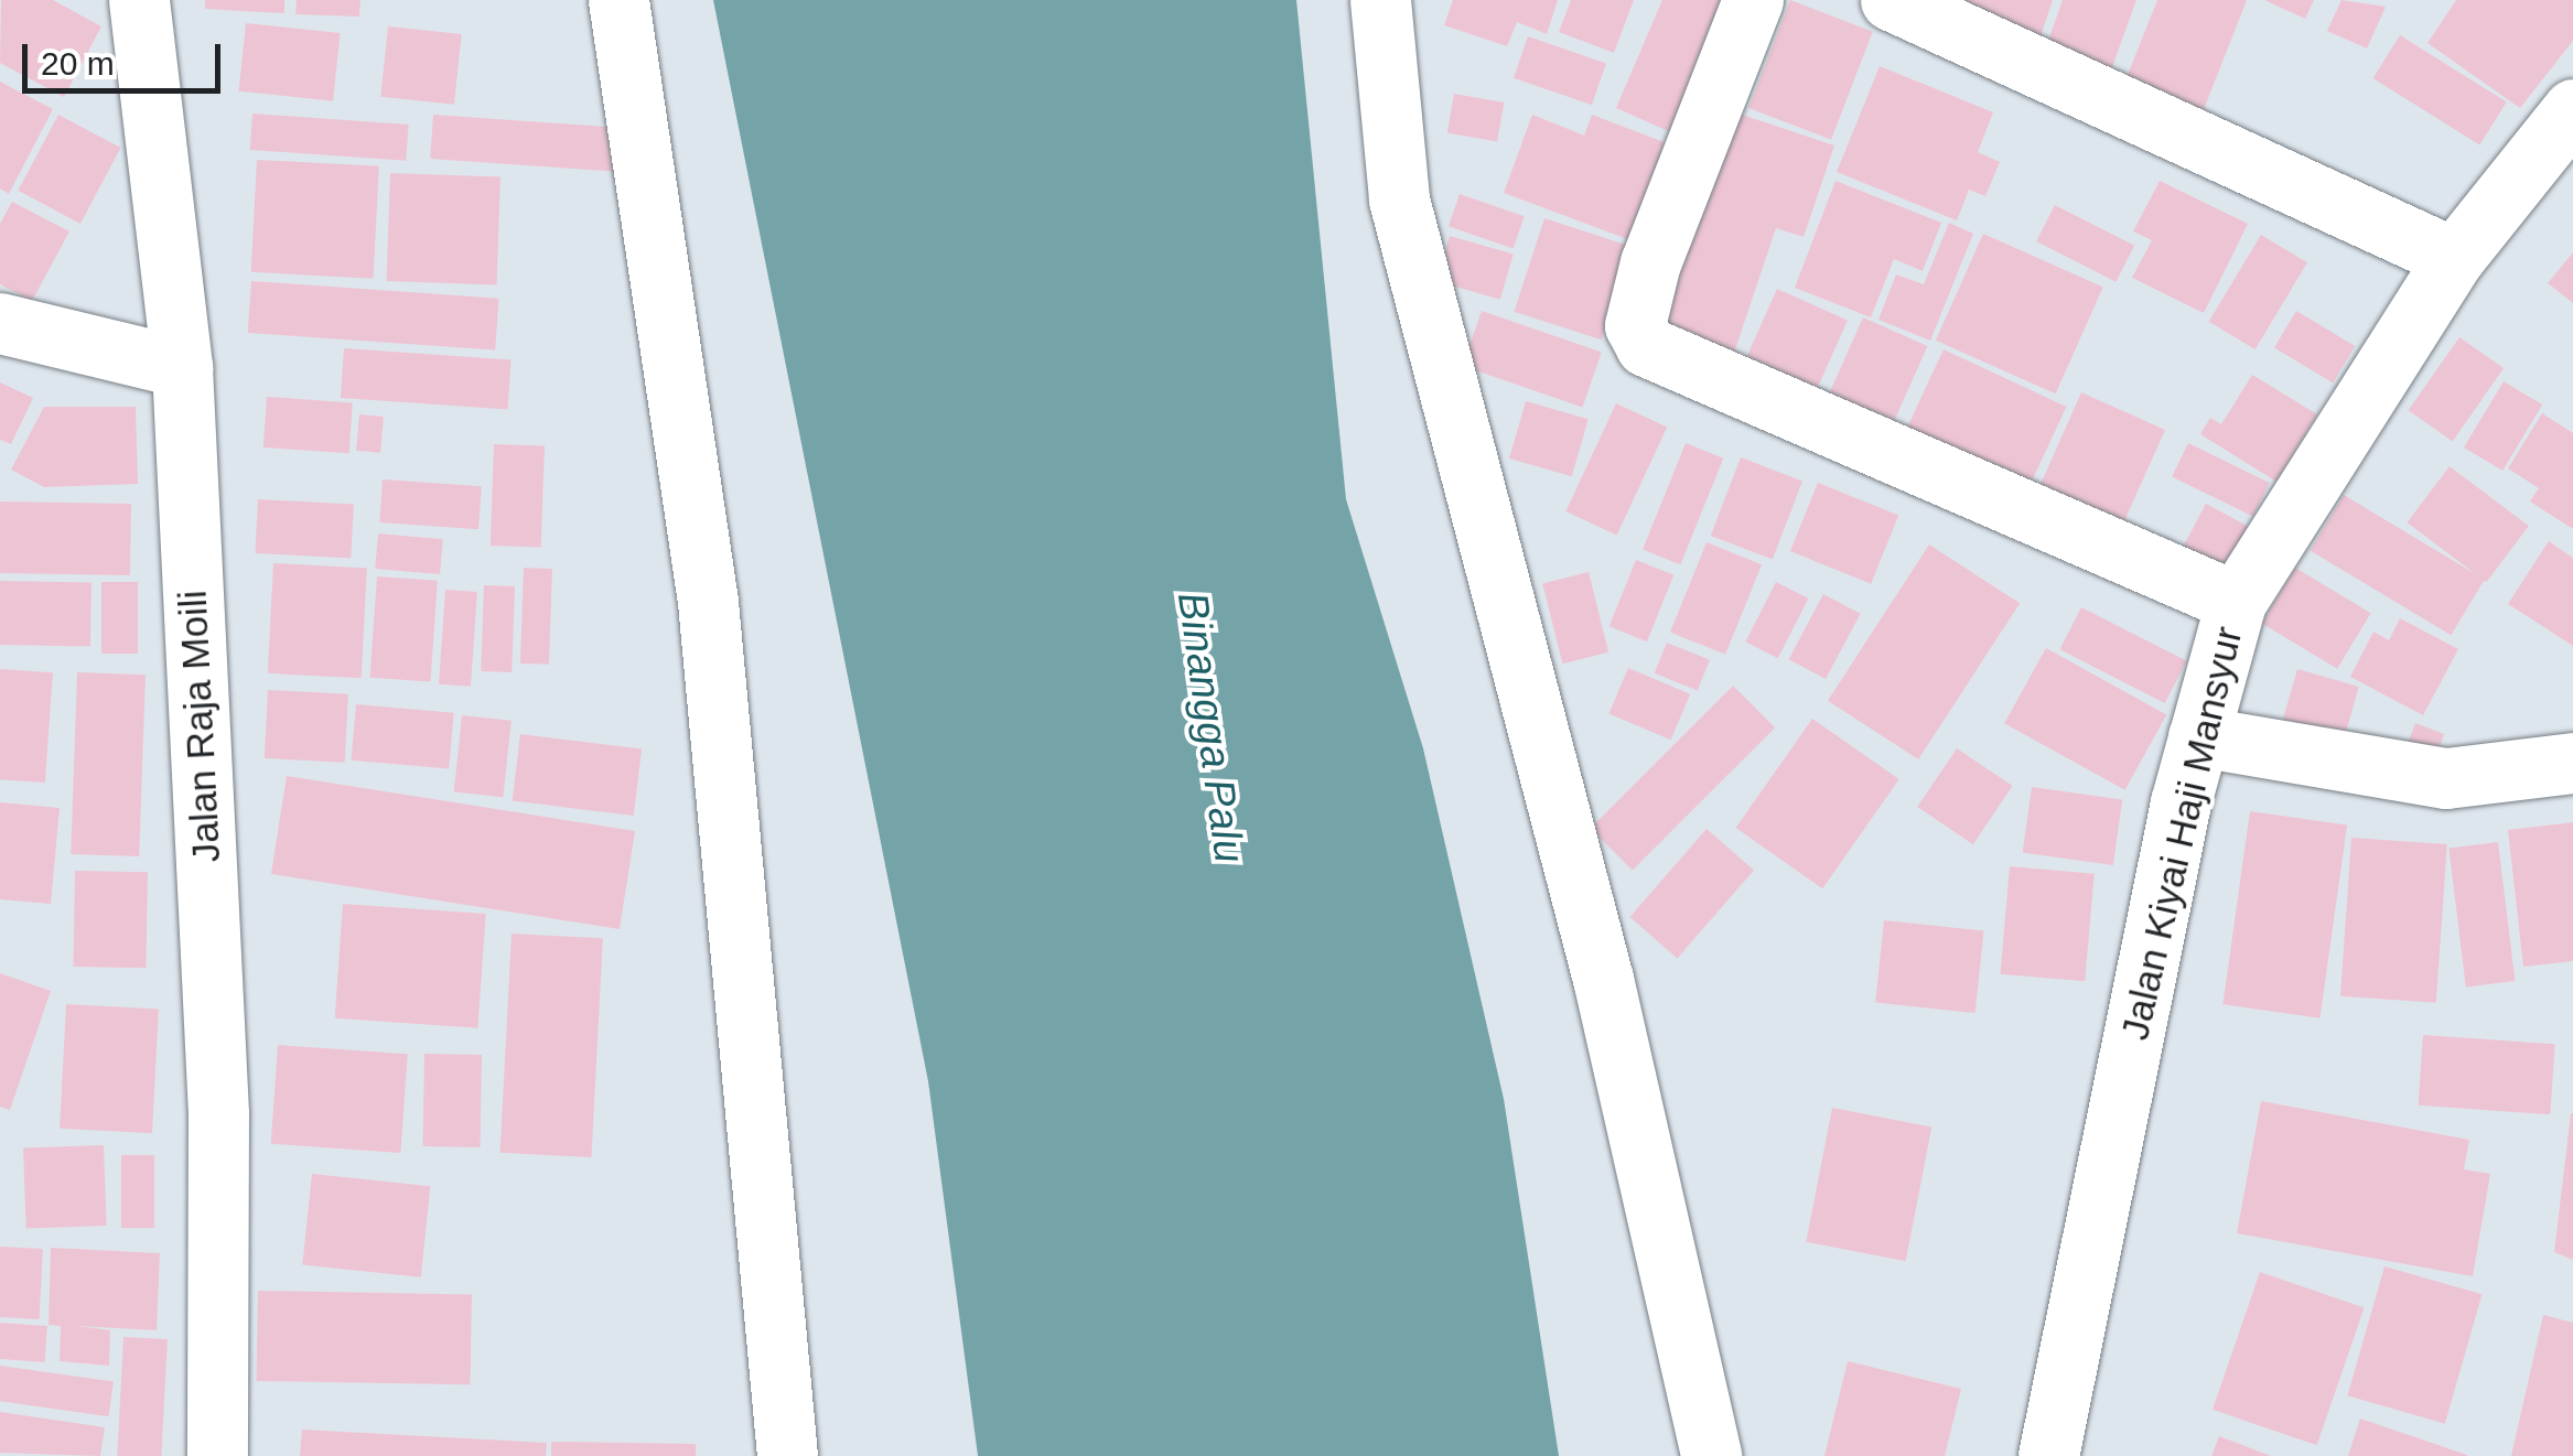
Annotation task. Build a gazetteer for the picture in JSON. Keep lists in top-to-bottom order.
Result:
{
  "streets": {
    "street": ["Jalan Raja Moili", "Jalan Kiyai Haji Mansyur"]
  },
  "water": ["Binangga Palu"],
  "scale_bar": "20 m"
}
